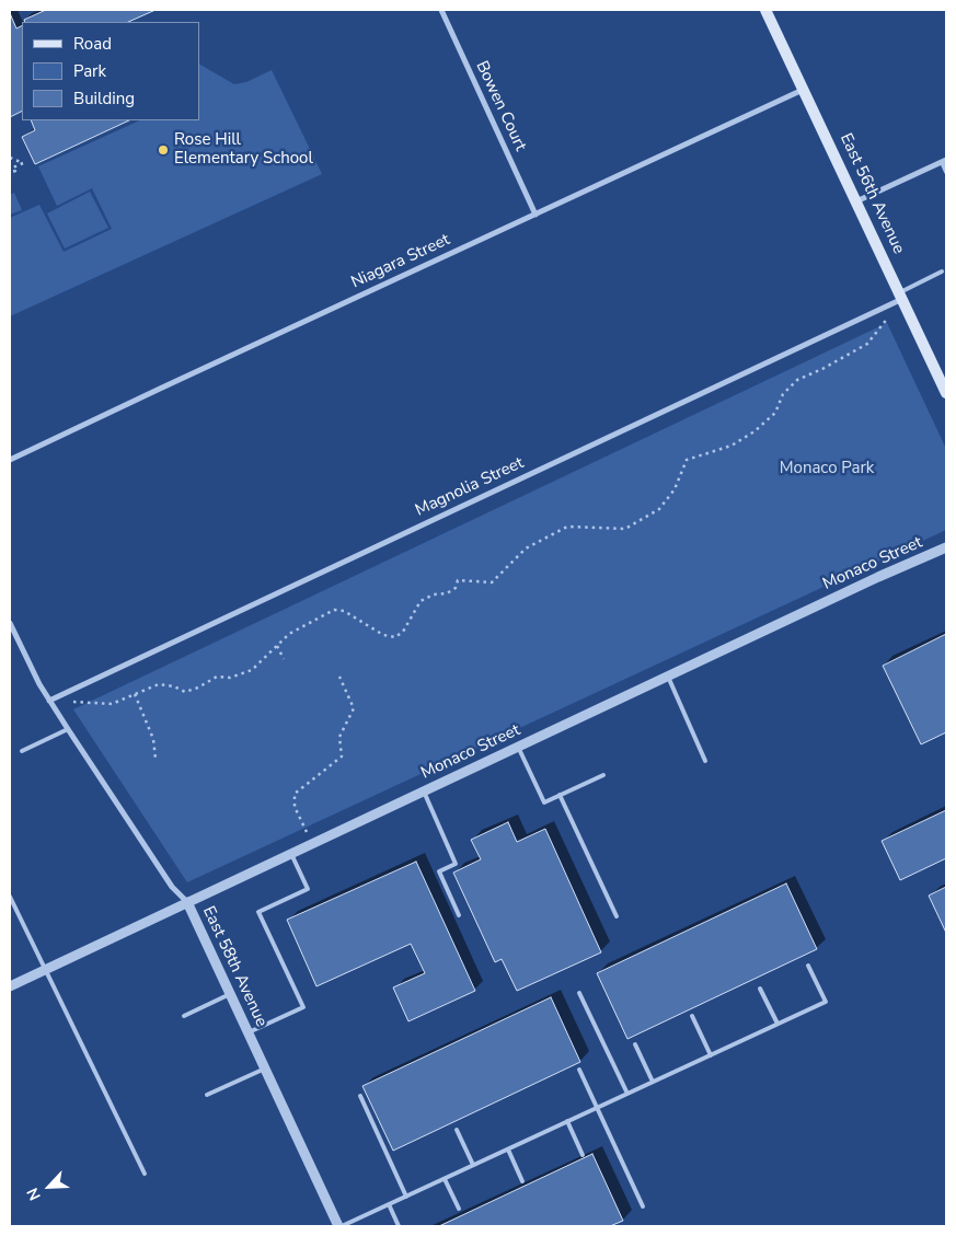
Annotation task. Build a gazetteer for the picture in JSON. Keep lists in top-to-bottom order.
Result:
{
  "streets": {
    "main road": ["East 56th Avenue"],
    "street": [
      "Bowen Court",
      "Niagara Street",
      "Magnolia Street",
      "Monaco Street",
      "East 58th Avenue"
    ]
  },
  "crossings": [
    ["Bowen Court", "Niagara Street"],
    ["East 56th Avenue", "Niagara Street"],
    ["East 56th Avenue", "Magnolia Street"],
    ["Magnolia Street", "East 58th Avenue"],
    ["Monaco Street", "East 58th Avenue"]
  ],
  "parks": ["Monaco Park"],
  "places": ["Rose Hill Elementary School"],
  "legend": ["Road", "Park", "Building"],
  "north": "bottom left"
}
